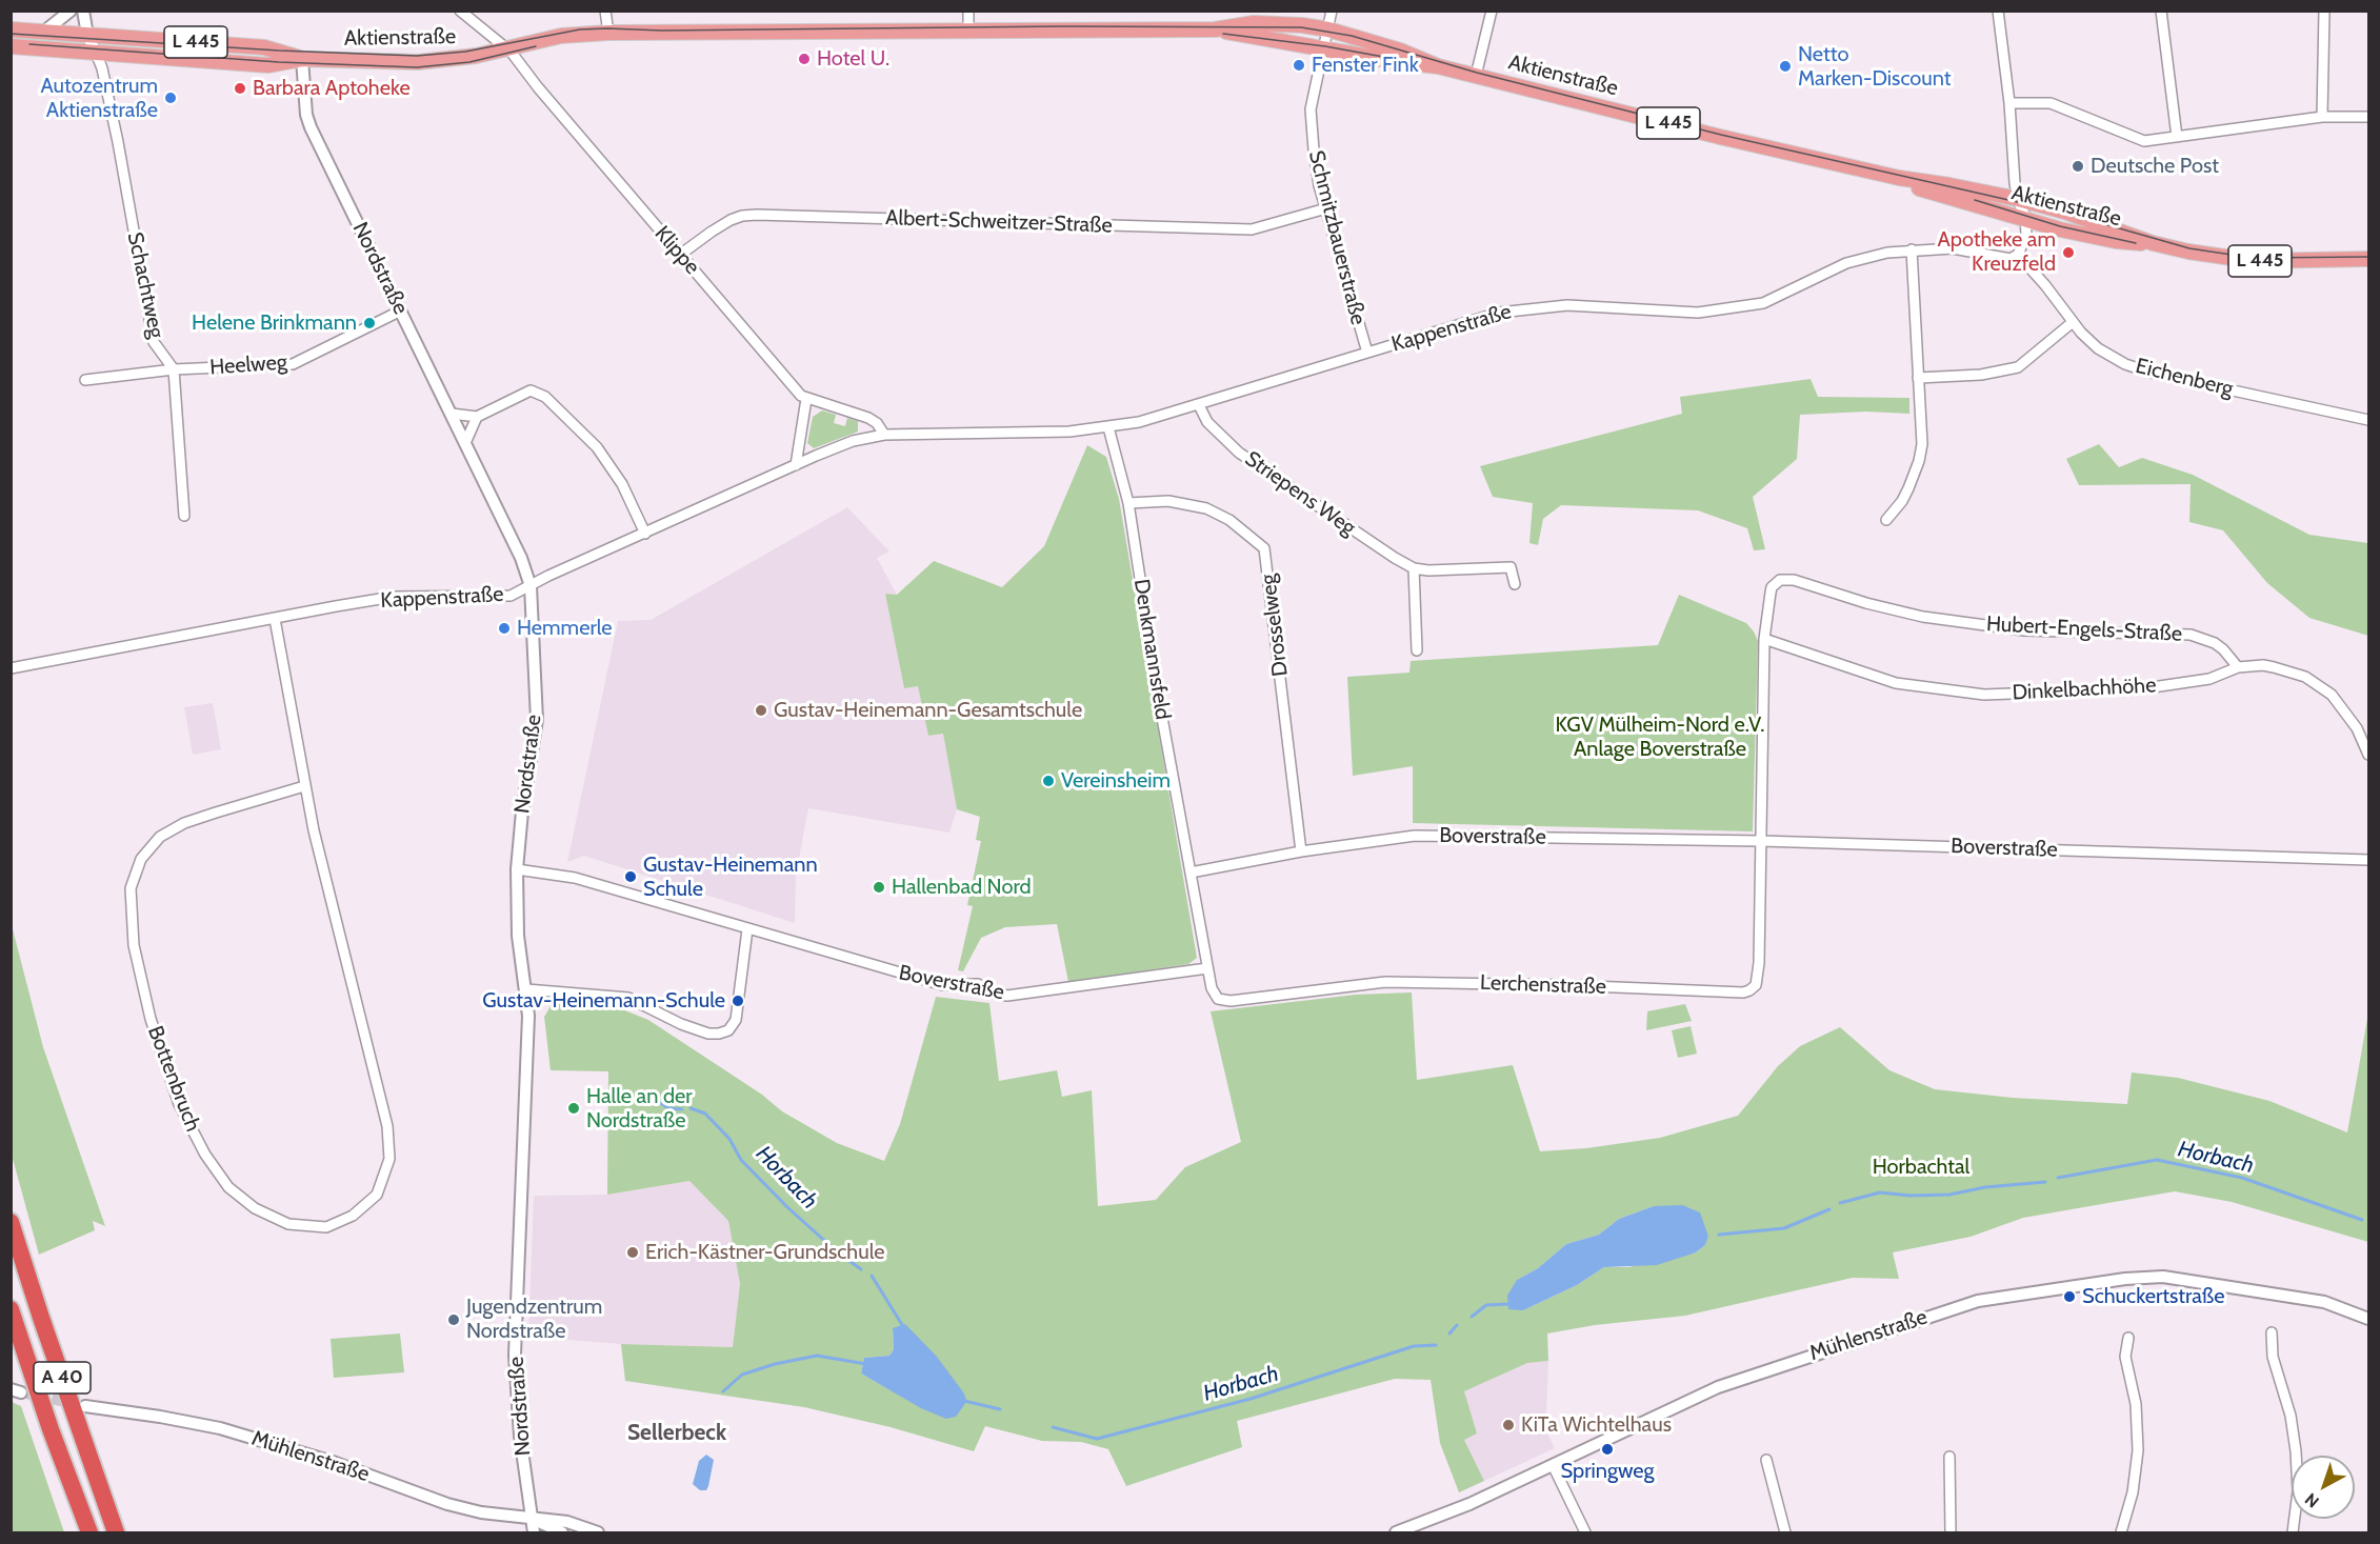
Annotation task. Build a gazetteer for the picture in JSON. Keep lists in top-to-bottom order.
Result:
{
  "streets": {
    "highway": ["A 40"],
    "main road": ["Aktienstraße", "L 445"],
    "street": [
      "Albert-Schweitzer-Straße",
      "Schmitzbauerstraße",
      "Klippe",
      "Nordstraße",
      "Schachtweg",
      "Kappenstraße",
      "Heelweg",
      "Eichenberg",
      "Striepens Weg",
      "Drosselweg",
      "Hubert-Engels-Straße",
      "Denkmannsfeld",
      "Dinkelbachhöhe",
      "Boverstraße",
      "Lerchenstraße",
      "Bottenbruch",
      "Mühlenstraße"
    ]
  },
  "crossings": [
    ["Aktienstraße", "Schmitzbauerstraße"],
    ["Aktienstraße", "Klippe"],
    ["Aktienstraße", "Nordstraße"],
    ["Aktienstraße", "Schachtweg"],
    ["Albert-Schweitzer-Straße", "Schmitzbauerstraße"],
    ["Albert-Schweitzer-Straße", "Klippe"],
    ["Schmitzbauerstraße", "Kappenstraße"],
    ["Nordstraße", "Kappenstraße"],
    ["Nordstraße", "Heelweg"],
    ["Nordstraße", "Boverstraße"],
    ["Nordstraße", "Mühlenstraße"],
    ["Schachtweg", "Heelweg"],
    ["Kappenstraße", "Eichenberg"],
    ["Kappenstraße", "Striepens Weg"],
    ["Kappenstraße", "Denkmannsfeld"],
    ["Kappenstraße", "Bottenbruch"],
    ["Drosselweg", "Denkmannsfeld"],
    ["Drosselweg", "Boverstraße"],
    ["Hubert-Engels-Straße", "Dinkelbachhöhe"],
    ["Denkmannsfeld", "Boverstraße"],
    ["Boverstraße", "Lerchenstraße"]
  ],
  "districts": ["Sellerbeck"],
  "water": ["Horbach"],
  "parks": ["KGV Mülheim-Nord e.V. Anlage Boverstraße", "Horbachtal"],
  "places": [
    "Hotel U.",
    "Fenster Fink",
    "Netto Marken-Discount",
    "Barbara Aptoheke",
    "Autozentrum Aktienstraße",
    "Deutsche Post",
    "Apotheke am Kreuzfeld",
    "Helene Brinkmann",
    "Hemmerle",
    "Gustav-Heinemann-Gesamtschule",
    "Vereinsheim",
    "Gustav-Heinemann Schule",
    "Hallenbad Nord",
    "Gustav-Heinemann-Schule",
    "Halle an der Nordstraße",
    "Erich-Kästner-Grundschule",
    "Schuckertstraße",
    "Jugendzentrum Nordstraße",
    "KiTa Wichtelhaus",
    "Springweg"
  ],
  "north": "bottom left"
}
